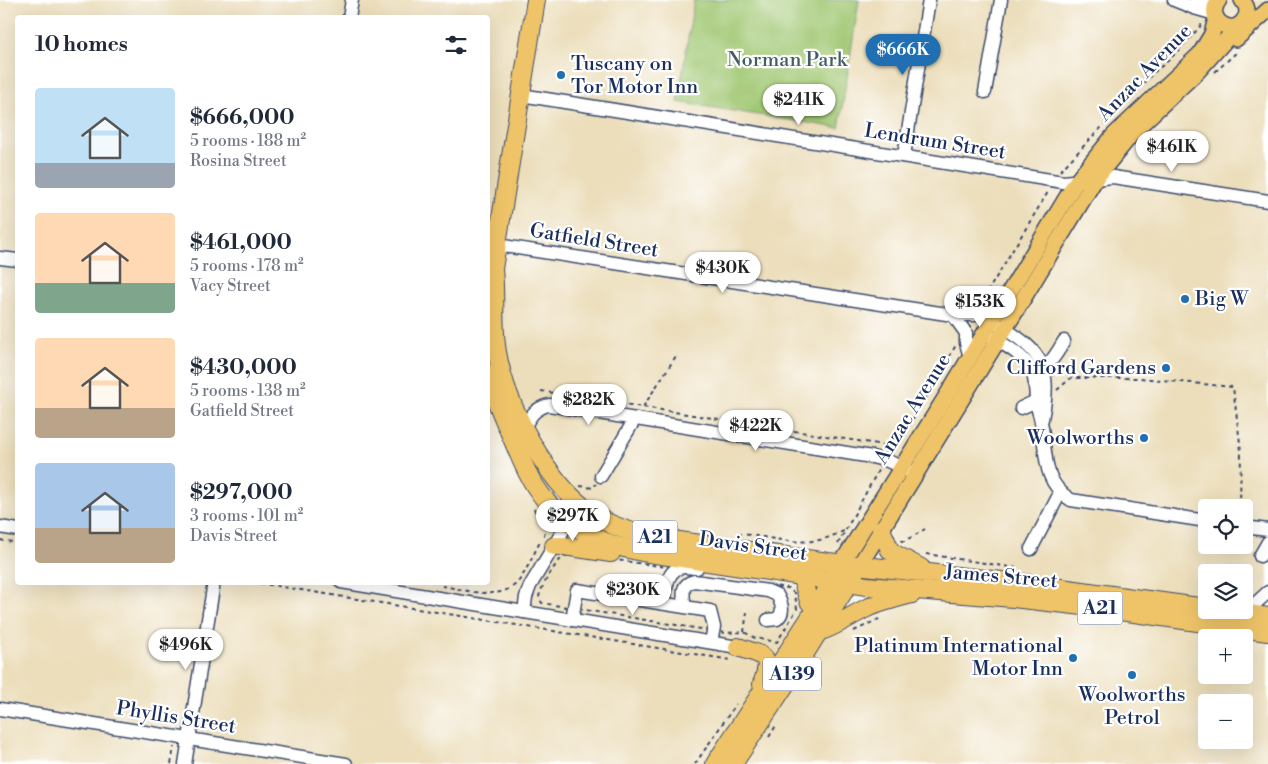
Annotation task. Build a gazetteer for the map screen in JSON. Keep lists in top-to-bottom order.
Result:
{
  "streets": {
    "highway": [
      "Anzac Avenue",
      "A21",
      "Davis Street",
      "James Street",
      "A139"
    ],
    "street": ["Lendrum Street", "Gatfield Street", "Phyllis Street"]
  },
  "crossings": [
    ["Anzac Avenue", "Lendrum Street"],
    ["Anzac Avenue", "Gatfield Street"],
    ["Anzac Avenue", "Davis Street"],
    ["Anzac Avenue", "James Street"],
    ["Lendrum Street", "A21"],
    ["Gatfield Street", "A21"],
    ["A21", "Davis Street"],
    ["Davis Street", "James Street"]
  ],
  "parks": ["Norman Park"],
  "places": [
    "Tuscany on Tor Motor Inn",
    "Big W",
    "Clifford Gardens",
    "Woolworths",
    "Platinum International Motor Inn",
    "Woolworths Petrol"
  ],
  "page": {
    "heading": "10 homes",
    "price": [
      "$666K",
      "$241K",
      "$461K",
      "$430K",
      "$153K",
      "$282K",
      "$422K",
      "$297K",
      "$230K",
      "$496K"
    ],
    "list": [
      {
        "name": "$666,000",
        "note": "5 rooms · 188 m² · Rosina Street"
      },
      {
        "name": "$461,000",
        "note": "5 rooms · 178 m² · Vacy Street"
      },
      {
        "name": "$430,000",
        "note": "5 rooms · 138 m² · Gatfield Street"
      },
      {
        "name": "$297,000",
        "note": "3 rooms · 101 m² · Davis Street"
      }
    ],
    "map_buttons": ["+", "−"]
  }
}
